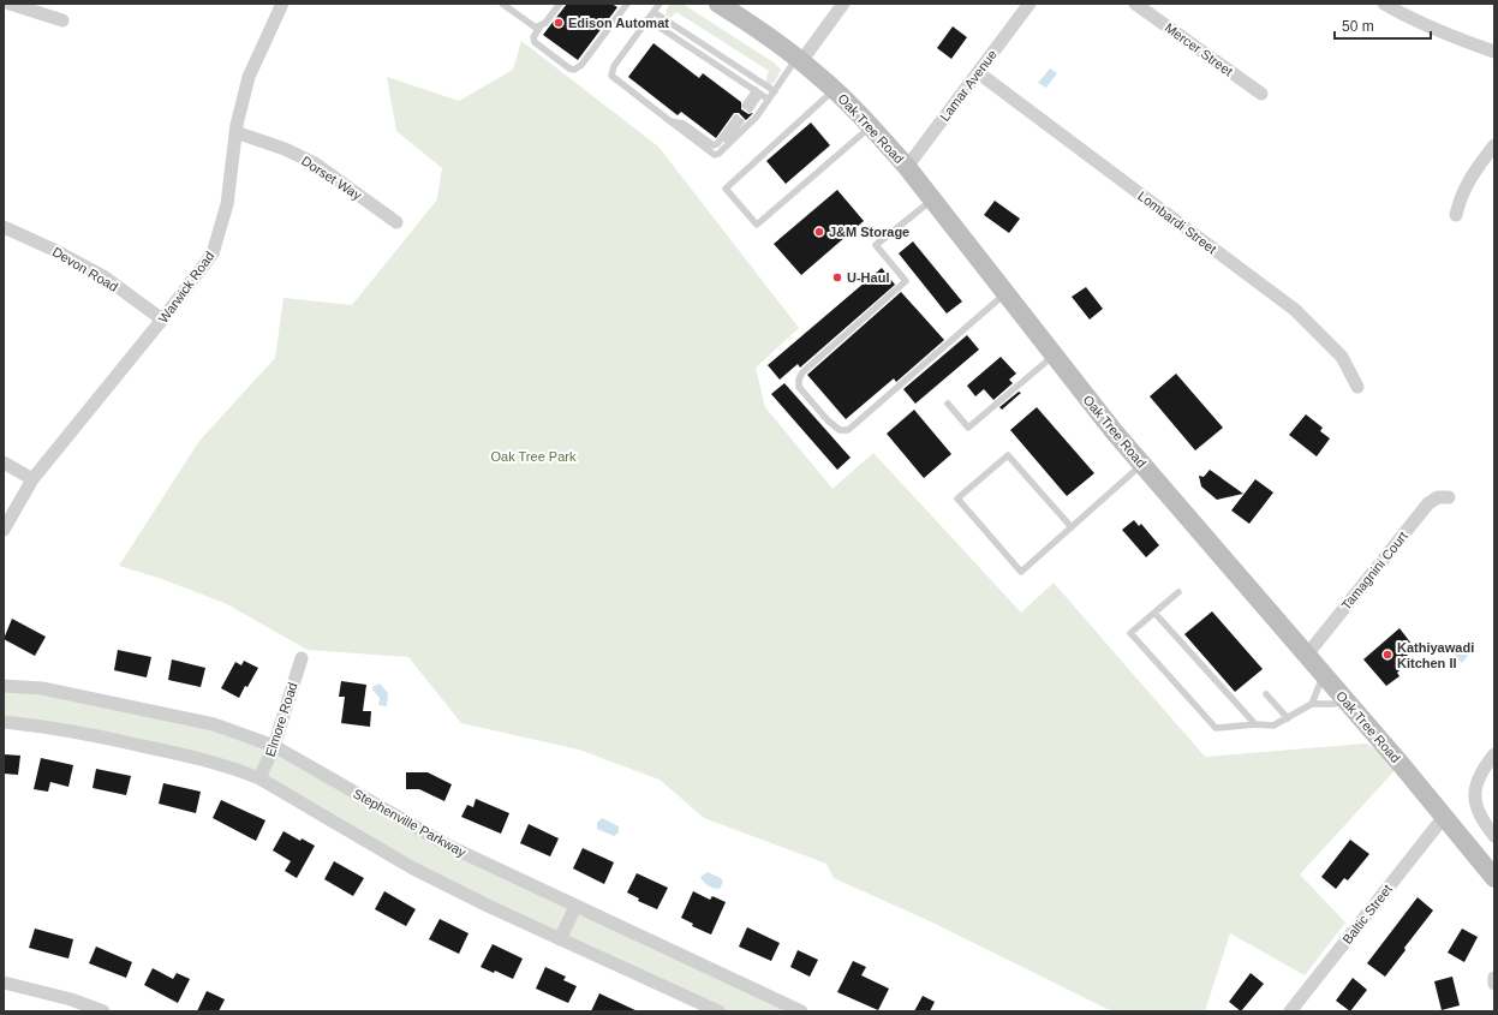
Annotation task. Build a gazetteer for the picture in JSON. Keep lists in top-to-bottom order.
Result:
{
  "streets": {
    "main road": ["Oak Tree Road"],
    "street": [
      "Mercer Street",
      "Lamar Avenue",
      "Dorset Way",
      "Lombardi Street",
      "Devon Road",
      "Warwick Road",
      "Tamagnini Court",
      "Elmore Road",
      "Stephenville Parkway",
      "Baltic Street"
    ]
  },
  "crossings": [
    ["Lamar Avenue", "Oak Tree Road"],
    ["Lamar Avenue", "Lombardi Street"],
    ["Oak Tree Road", "Tamagnini Court"],
    ["Oak Tree Road", "Baltic Street"],
    ["Dorset Way", "Warwick Road"],
    ["Devon Road", "Warwick Road"],
    ["Elmore Road", "Stephenville Parkway"]
  ],
  "parks": ["Oak Tree Park"],
  "places": [
    "Edison Automat",
    "J&M Storage",
    "U-Haul",
    "Kathiyawadi Kitchen II"
  ],
  "scale_bar": "50 m"
}
